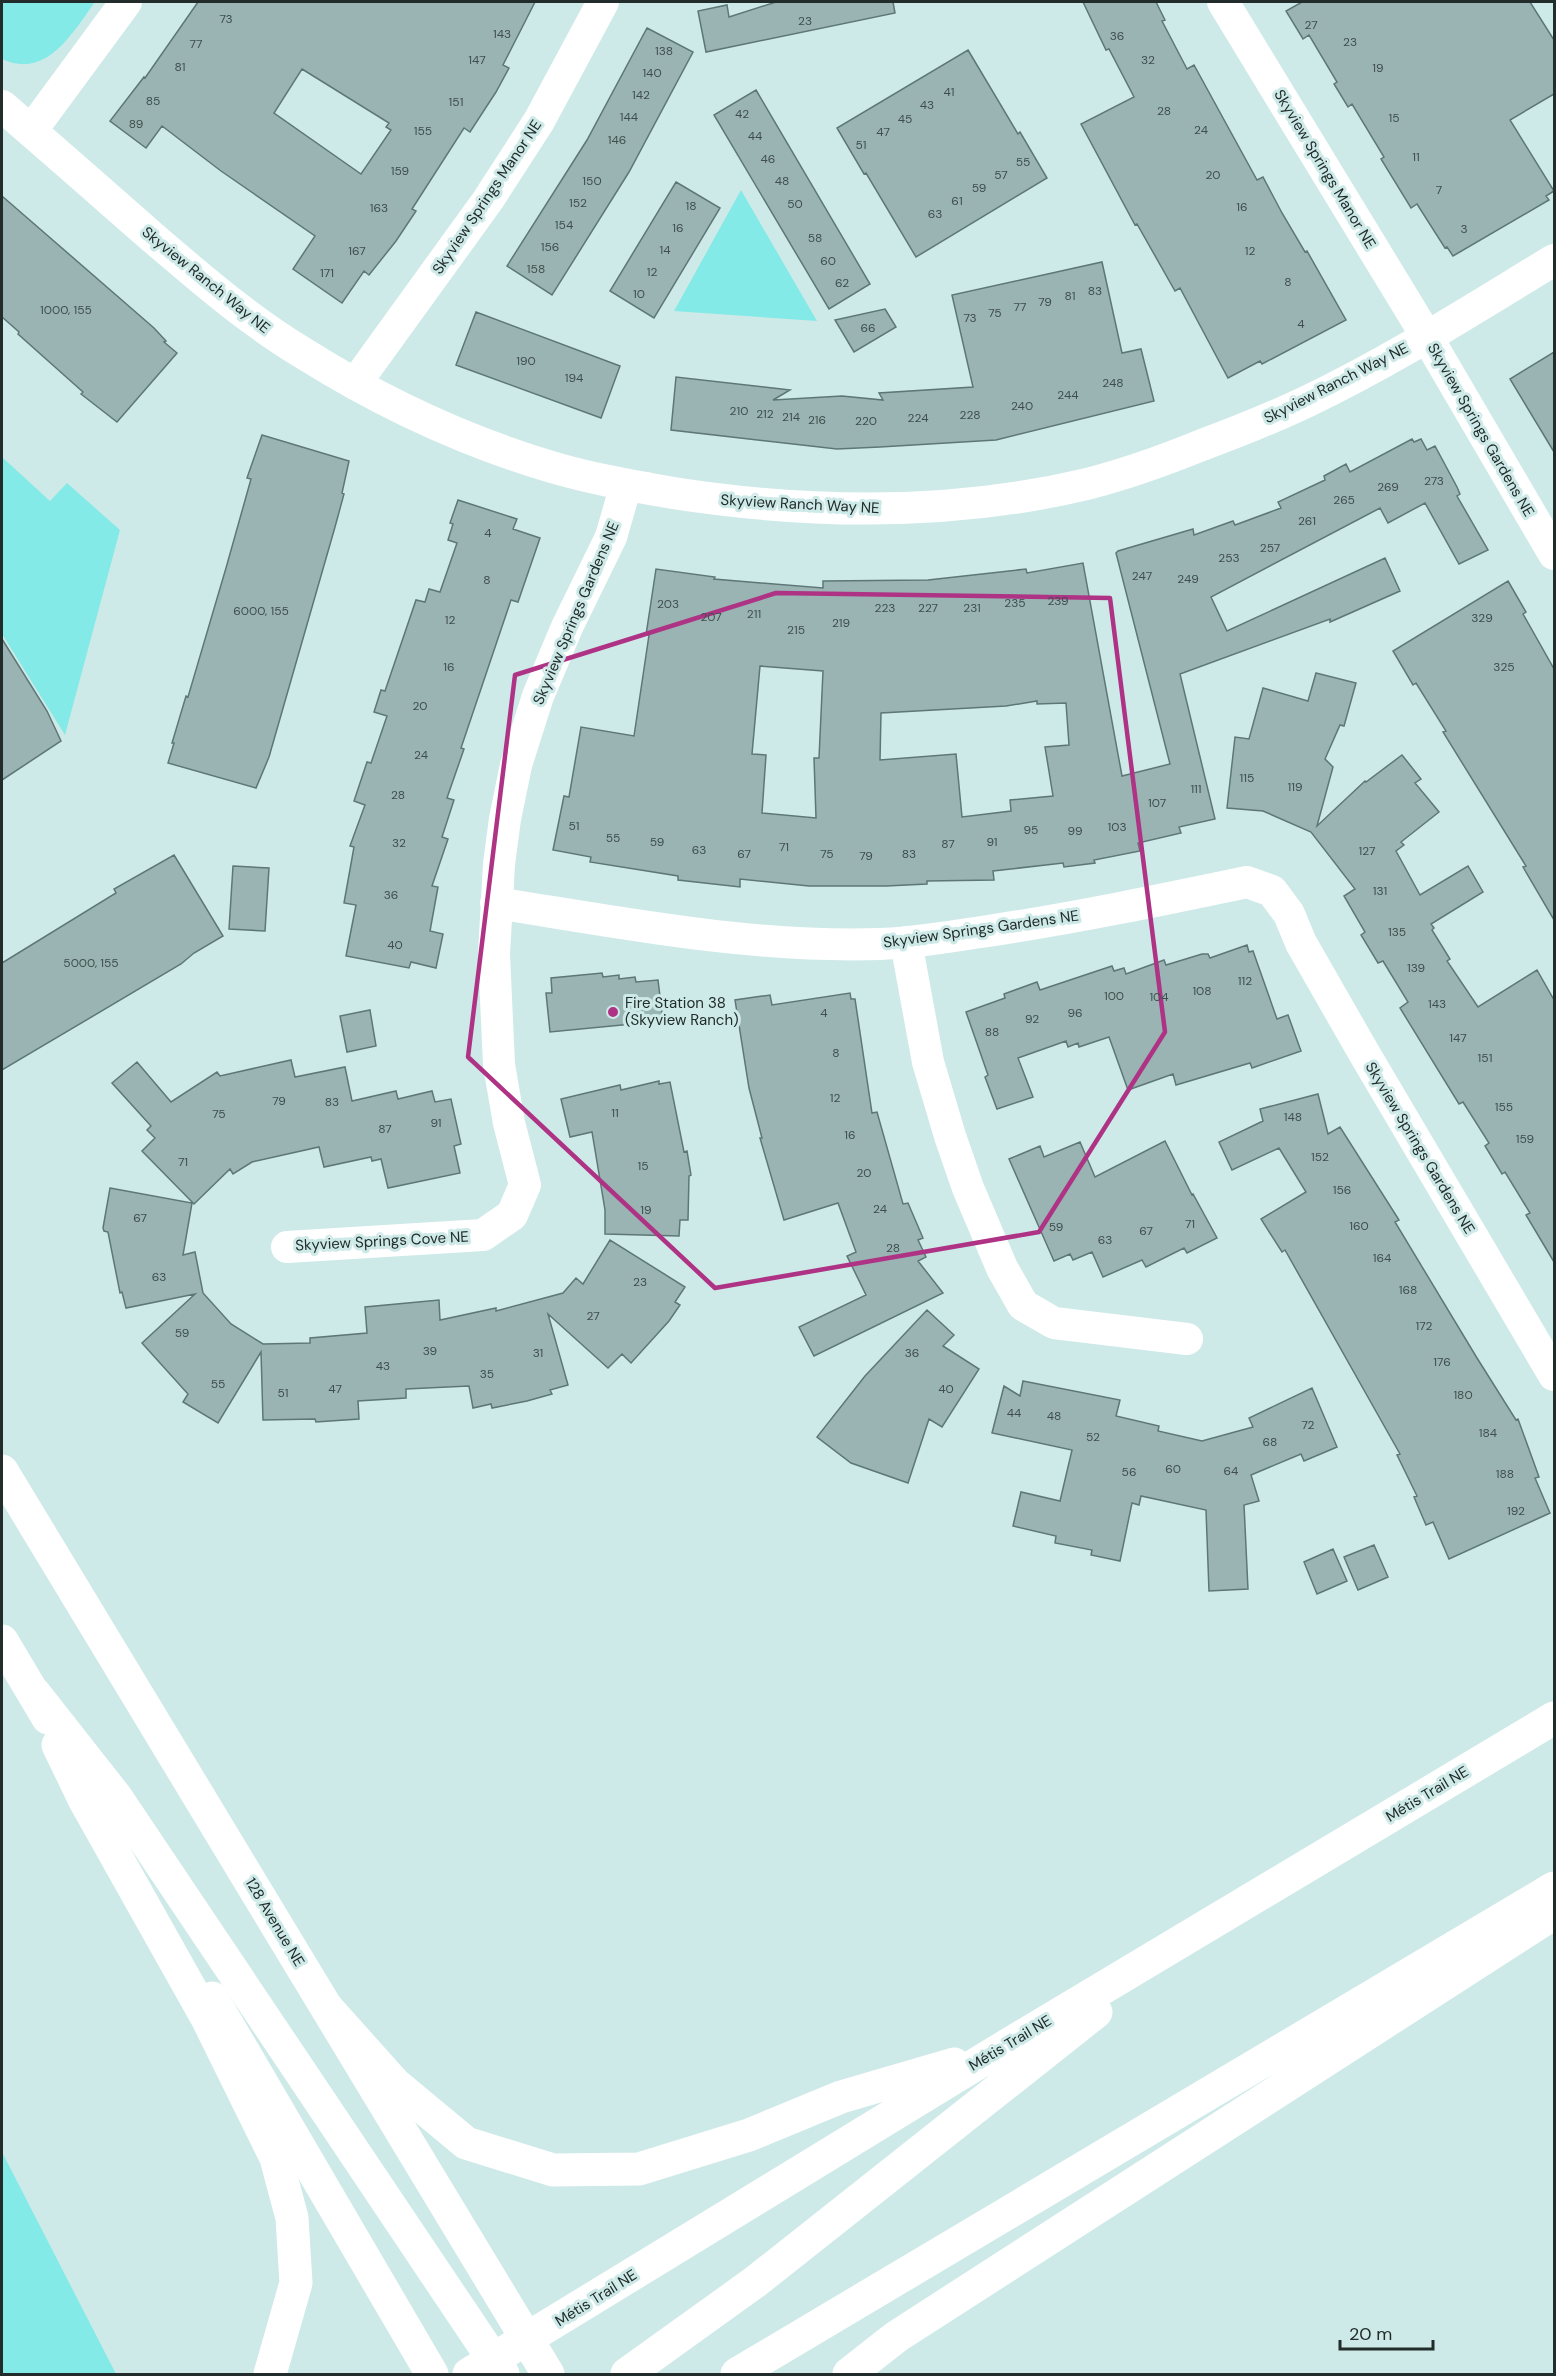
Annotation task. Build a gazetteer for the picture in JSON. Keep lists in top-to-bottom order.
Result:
{
  "streets": {
    "main road": ["Métis Trail NE", "128 Avenue NE"],
    "street": [
      "Skyview Springs Manor NE",
      "Skyview Ranch Way NE",
      "Skyview Springs Gardens NE",
      "Skyview Springs Cove NE"
    ]
  },
  "crossings": [
    ["Skyview Springs Manor NE", "Skyview Ranch Way NE"],
    ["Skyview Springs Manor NE", "Skyview Springs Gardens NE"],
    ["Skyview Ranch Way NE", "Skyview Springs Gardens NE"],
    ["Skyview Springs Gardens NE", "Skyview Springs Cove NE"],
    ["Métis Trail NE", "128 Avenue NE"]
  ],
  "places": ["Fire Station 38 (Skyview Ranch)"],
  "house_numbers": [
    "73",
    "23",
    "27",
    "143",
    "36",
    "23",
    "77",
    "138",
    "147",
    "32",
    "81",
    "19",
    "140",
    "41",
    "142",
    "85",
    "151",
    "43",
    "28",
    "42",
    "144",
    "15",
    "45",
    "89",
    "24",
    "155",
    "47",
    "44",
    "146",
    "51",
    "11",
    "46",
    "55",
    "159",
    "57",
    "20",
    "150",
    "48",
    "59",
    "7",
    "61",
    "152",
    "50",
    "18",
    "16",
    "163",
    "63",
    "154",
    "16",
    "3",
    "58",
    "156",
    "14",
    "167",
    "12",
    "60",
    "158",
    "12",
    "171",
    "8",
    "62",
    "83",
    "10",
    "81",
    "79",
    "77",
    "1000, 155",
    "75",
    "73",
    "4",
    "66",
    "190",
    "194",
    "248",
    "244",
    "240",
    "210",
    "212",
    "228",
    "214",
    "224",
    "216",
    "220",
    "273",
    "269",
    "265",
    "261",
    "4",
    "257",
    "253",
    "247",
    "249",
    "8",
    "239",
    "235",
    "203",
    "223",
    "227",
    "231",
    "6000, 155",
    "211",
    "207",
    "329",
    "12",
    "219",
    "215",
    "16",
    "325",
    "20",
    "24",
    "115",
    "119",
    "111",
    "28",
    "107",
    "51",
    "103",
    "95",
    "99",
    "55",
    "59",
    "91",
    "32",
    "87",
    "71",
    "63",
    "127",
    "67",
    "75",
    "83",
    "79",
    "131",
    "36",
    "135",
    "40",
    "5000, 155",
    "139",
    "112",
    "108",
    "100",
    "104",
    "143",
    "4",
    "96",
    "92",
    "88",
    "147",
    "8",
    "151",
    "12",
    "79",
    "83",
    "155",
    "11",
    "75",
    "148",
    "91",
    "87",
    "16",
    "159",
    "152",
    "71",
    "15",
    "20",
    "156",
    "24",
    "19",
    "67",
    "71",
    "160",
    "59",
    "67",
    "63",
    "28",
    "164",
    "63",
    "23",
    "168",
    "27",
    "172",
    "59",
    "39",
    "31",
    "36",
    "176",
    "43",
    "35",
    "55",
    "47",
    "40",
    "51",
    "180",
    "44",
    "48",
    "72",
    "184",
    "52",
    "68",
    "60",
    "64",
    "56",
    "188",
    "192"
  ],
  "scale_bar": "20 m"
}
